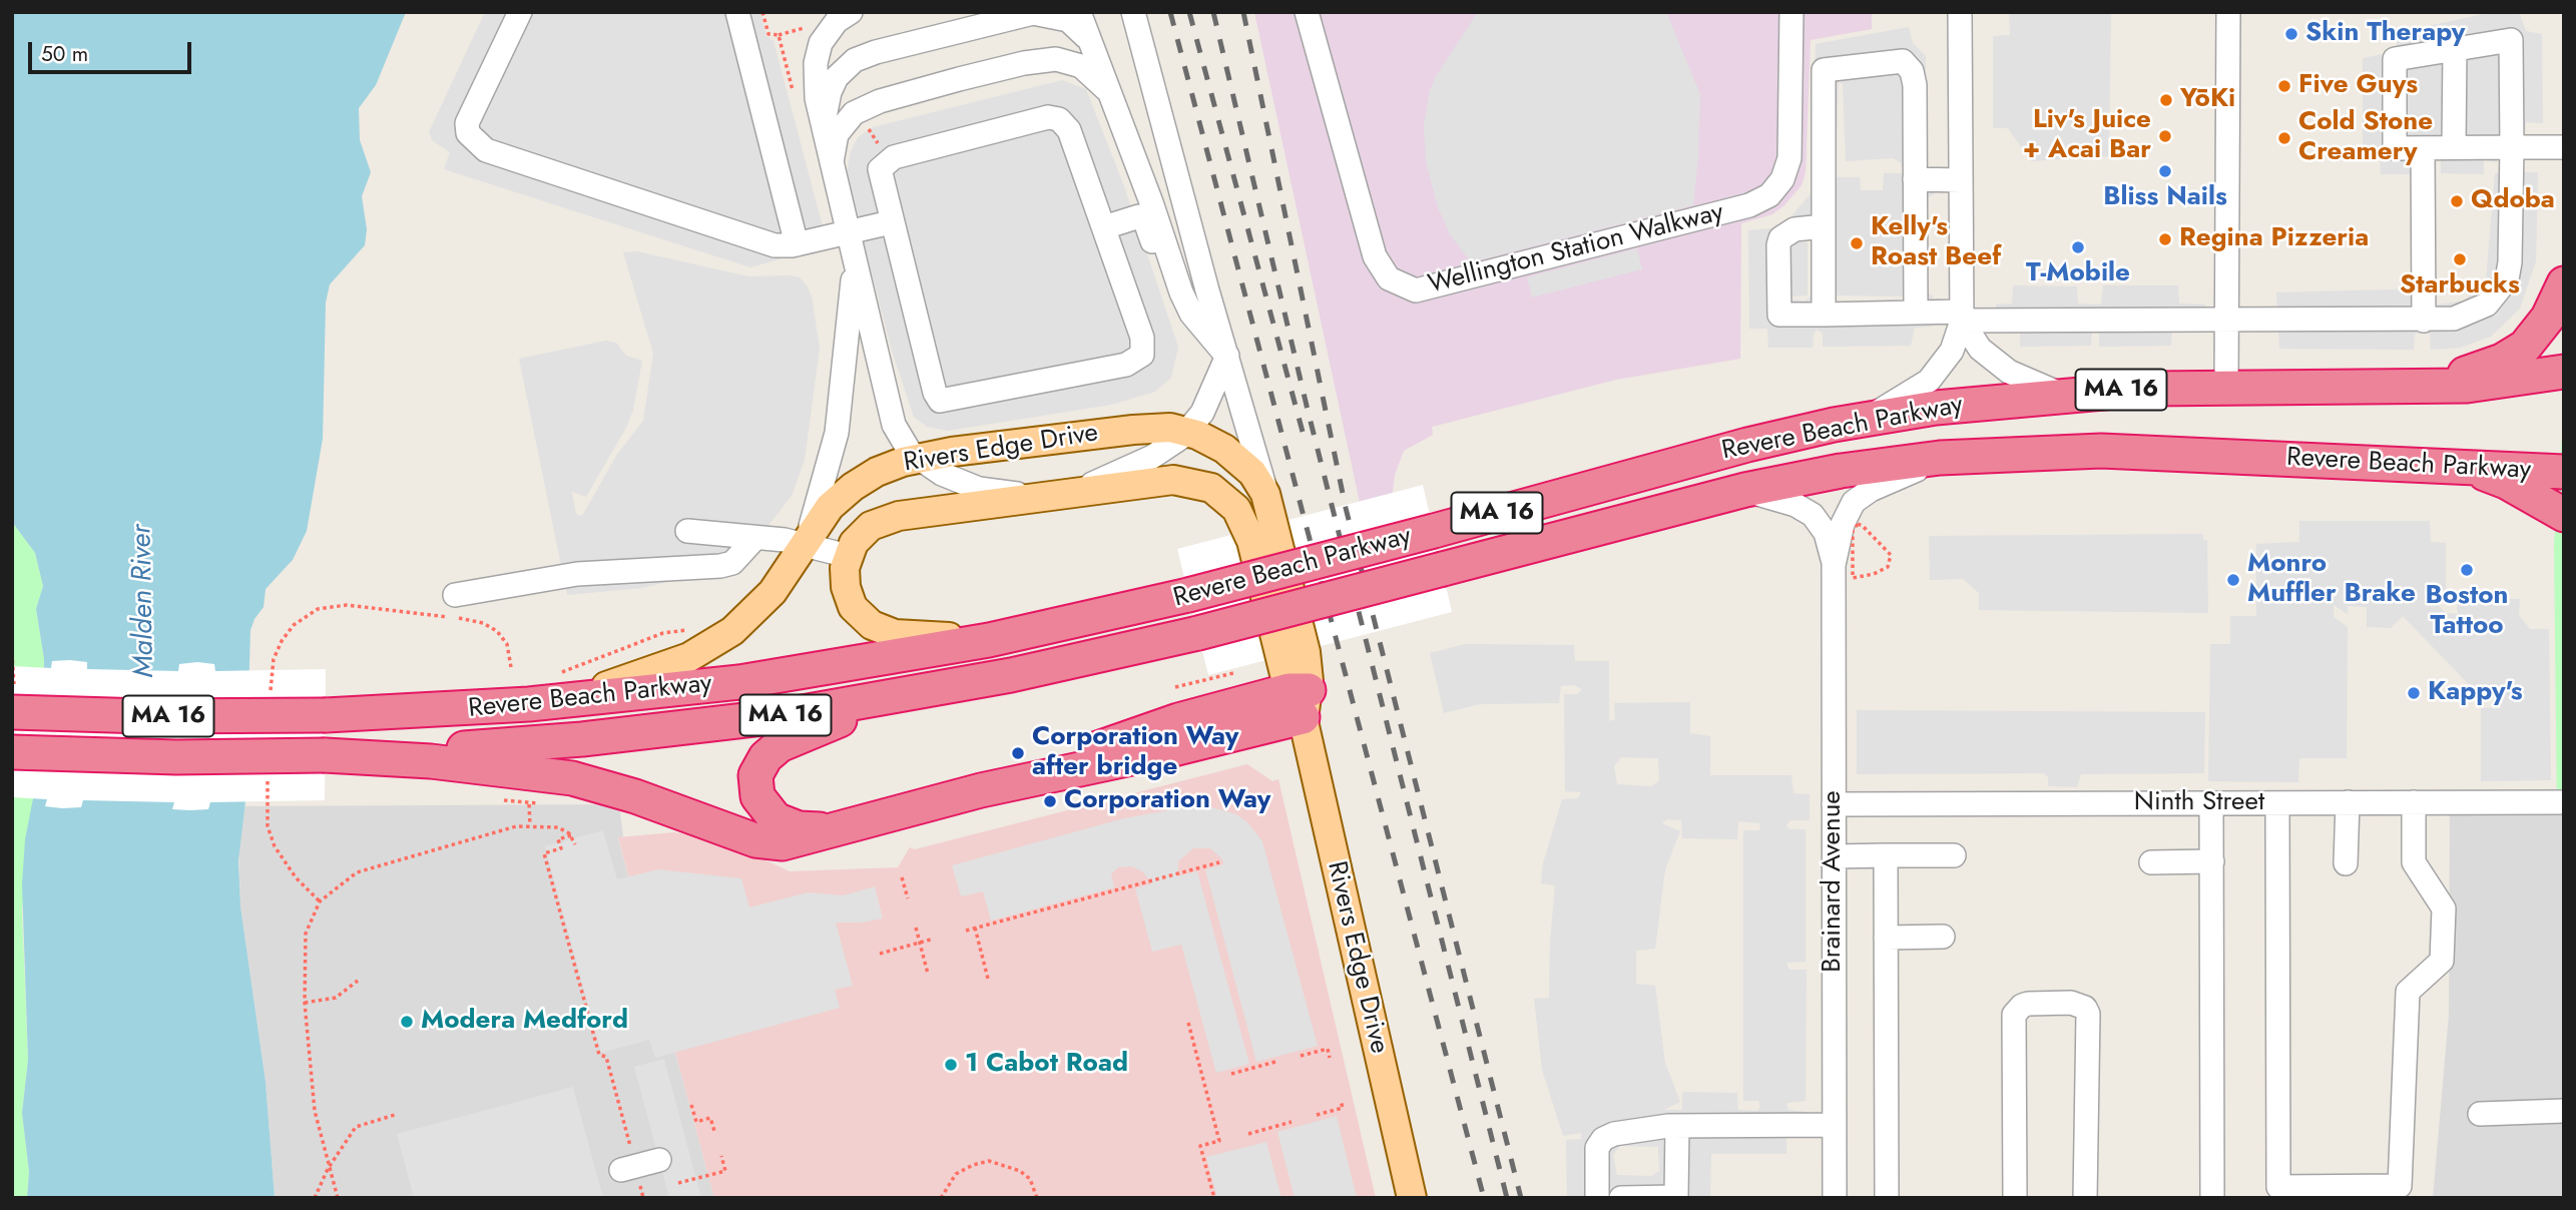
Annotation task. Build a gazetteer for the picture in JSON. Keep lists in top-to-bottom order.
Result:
{
  "streets": {
    "highway": ["MA 16", "Revere Beach Parkway"],
    "main road": ["Rivers Edge Drive"],
    "street": ["Wellington Station Walkway", "Ninth Street", "Brainard Avenue"]
  },
  "crossings": [
    ["Revere Beach Parkway", "Rivers Edge Drive"],
    ["Revere Beach Parkway", "Brainard Avenue"],
    ["Ninth Street", "Brainard Avenue"]
  ],
  "water": ["Malden River"],
  "places": [
    "Skin Therapy",
    "Five Guys",
    "YōKi",
    "Liv's Juice + Acai Bar",
    "Cold Stone Creamery",
    "Bliss Nails",
    "Qdoba",
    "Regina Pizzeria",
    "Kelly's Roast Beef",
    "T-Mobile",
    "Starbucks",
    "Boston Tattoo",
    "Monro Muffler Brake",
    "Kappy's",
    "Corporation Way after bridge",
    "Corporation Way",
    "Modera Medford",
    "1 Cabot Road"
  ],
  "scale_bar": "50 m"
}
